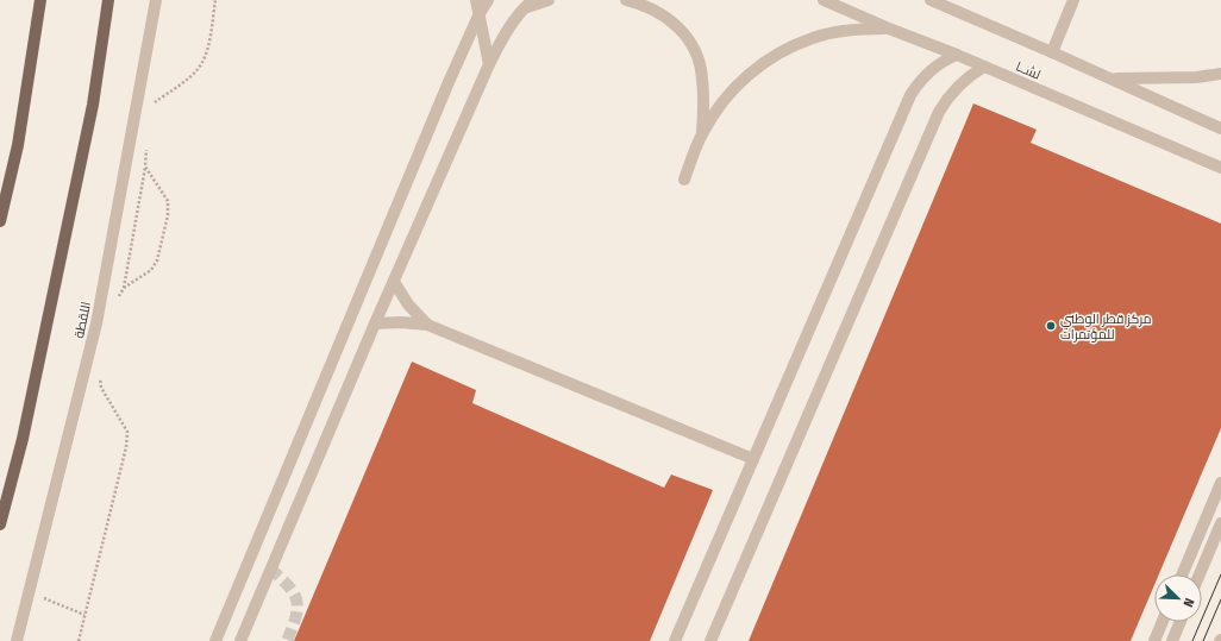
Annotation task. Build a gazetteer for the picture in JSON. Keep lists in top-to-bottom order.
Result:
{
  "streets": {
    "street": ["لشــا", "اللقطة"]
  },
  "places": ["مركز قطر الوطني للمؤتمرات"],
  "north": "bottom right"
}
